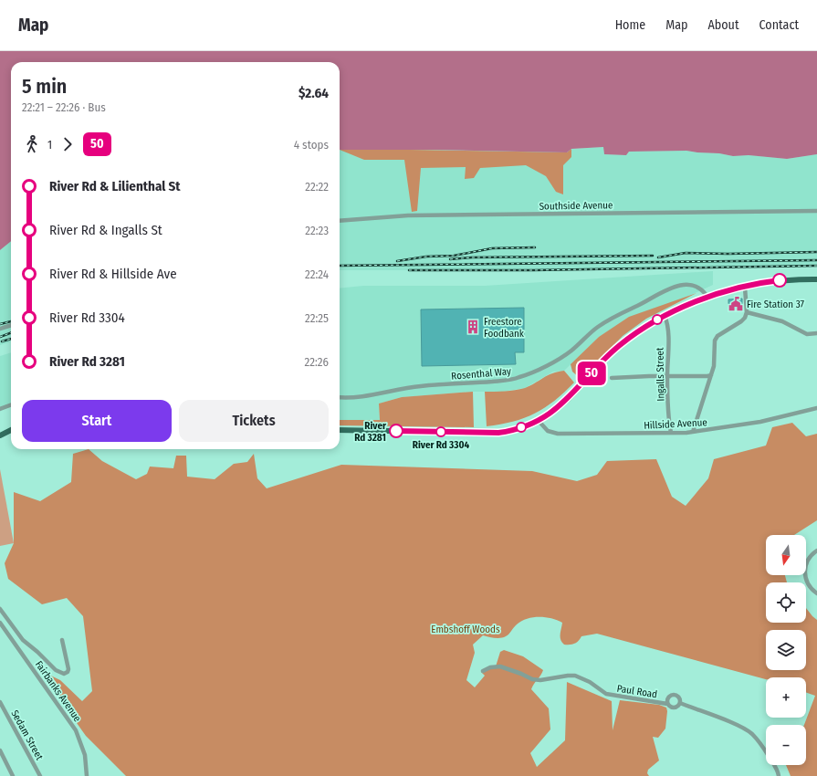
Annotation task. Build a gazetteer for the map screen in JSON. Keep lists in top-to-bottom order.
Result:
{
  "streets": {
    "street": [
      "Southside Avenue",
      "Rosenthal Way",
      "Ingalls Street",
      "Hillside Avenue",
      "Fairbanks Avenue",
      "Paul Road",
      "Sedam Street"
    ]
  },
  "crossings": [
    ["Ingalls Street", "Hillside Avenue"]
  ],
  "parks": ["Embshoff Woods"],
  "places": {
    "public building": ["Fire Station 37"],
    "building": ["Freestore Foodbank"],
    "other": ["River Rd 3281", "River Rd 3304"]
  },
  "lines": ["bus line 50"],
  "north": "bottom",
  "page": {
    "header": "Map",
    "nav": [
      "Home",
      "Map",
      "About",
      "Contact"
    ],
    "on_map": "50",
    "heading": ["5 min", "22:21 – 22:26 · Bus", "$2.64"],
    "legs": ["1", "50", "4 stops"],
    "list": [
      {
        "name": "River Rd & Lilienthal St",
        "value": "22:22"
      },
      {
        "name": "River Rd & Ingalls St",
        "value": "22:23"
      },
      {
        "name": "River Rd & Hillside Ave",
        "value": "22:24"
      },
      {
        "name": "River Rd 3304",
        "value": "22:25"
      },
      {
        "name": "River Rd 3281",
        "value": "22:26"
      }
    ],
    "buttons": ["Start", "Tickets"],
    "map_buttons": ["+", "−"]
  }
}
